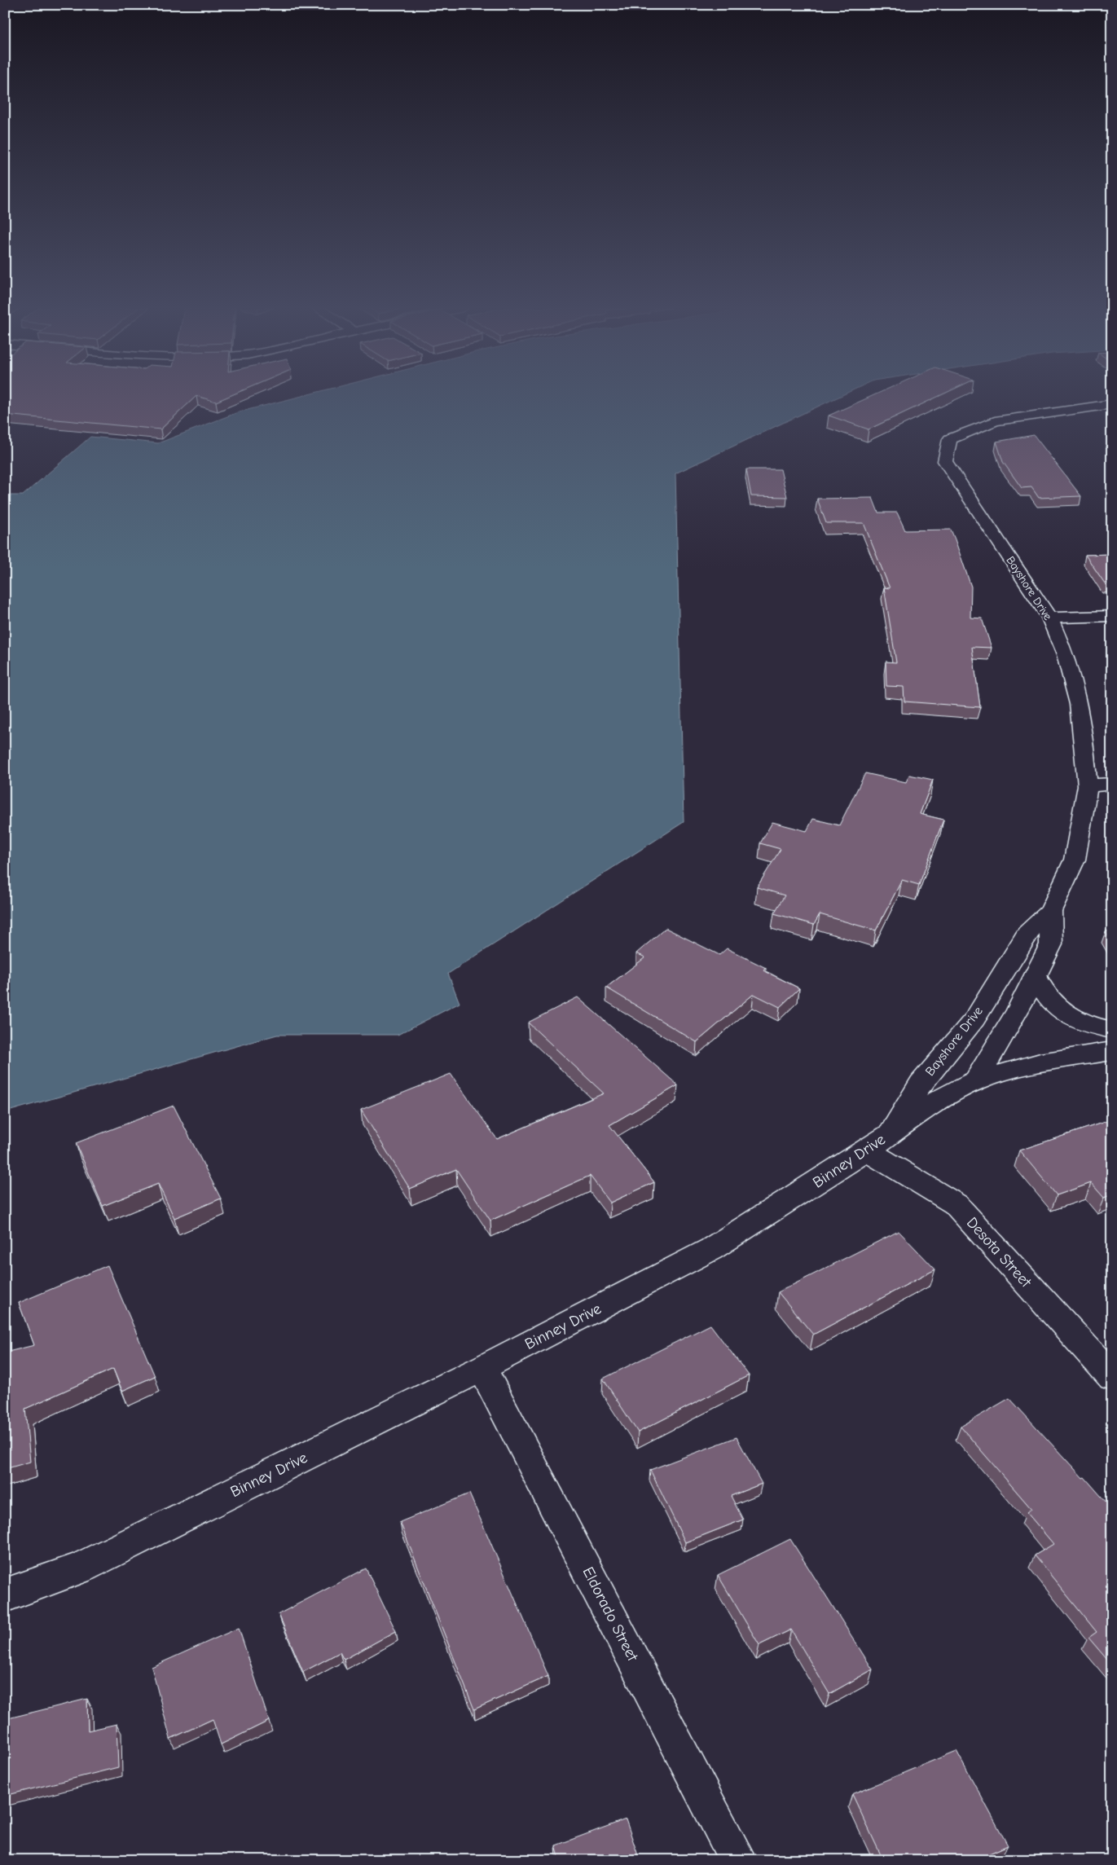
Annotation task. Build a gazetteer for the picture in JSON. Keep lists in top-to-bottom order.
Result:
{
  "streets": {
    "street": [
      "Bayshore Drive",
      "Binney Drive",
      "Desota Street",
      "Eldorado Street"
    ]
  },
  "crossings": [
    ["Bayshore Drive", "Binney Drive"],
    ["Bayshore Drive", "Desota Street"],
    ["Binney Drive", "Desota Street"],
    ["Binney Drive", "Eldorado Street"]
  ]
}
